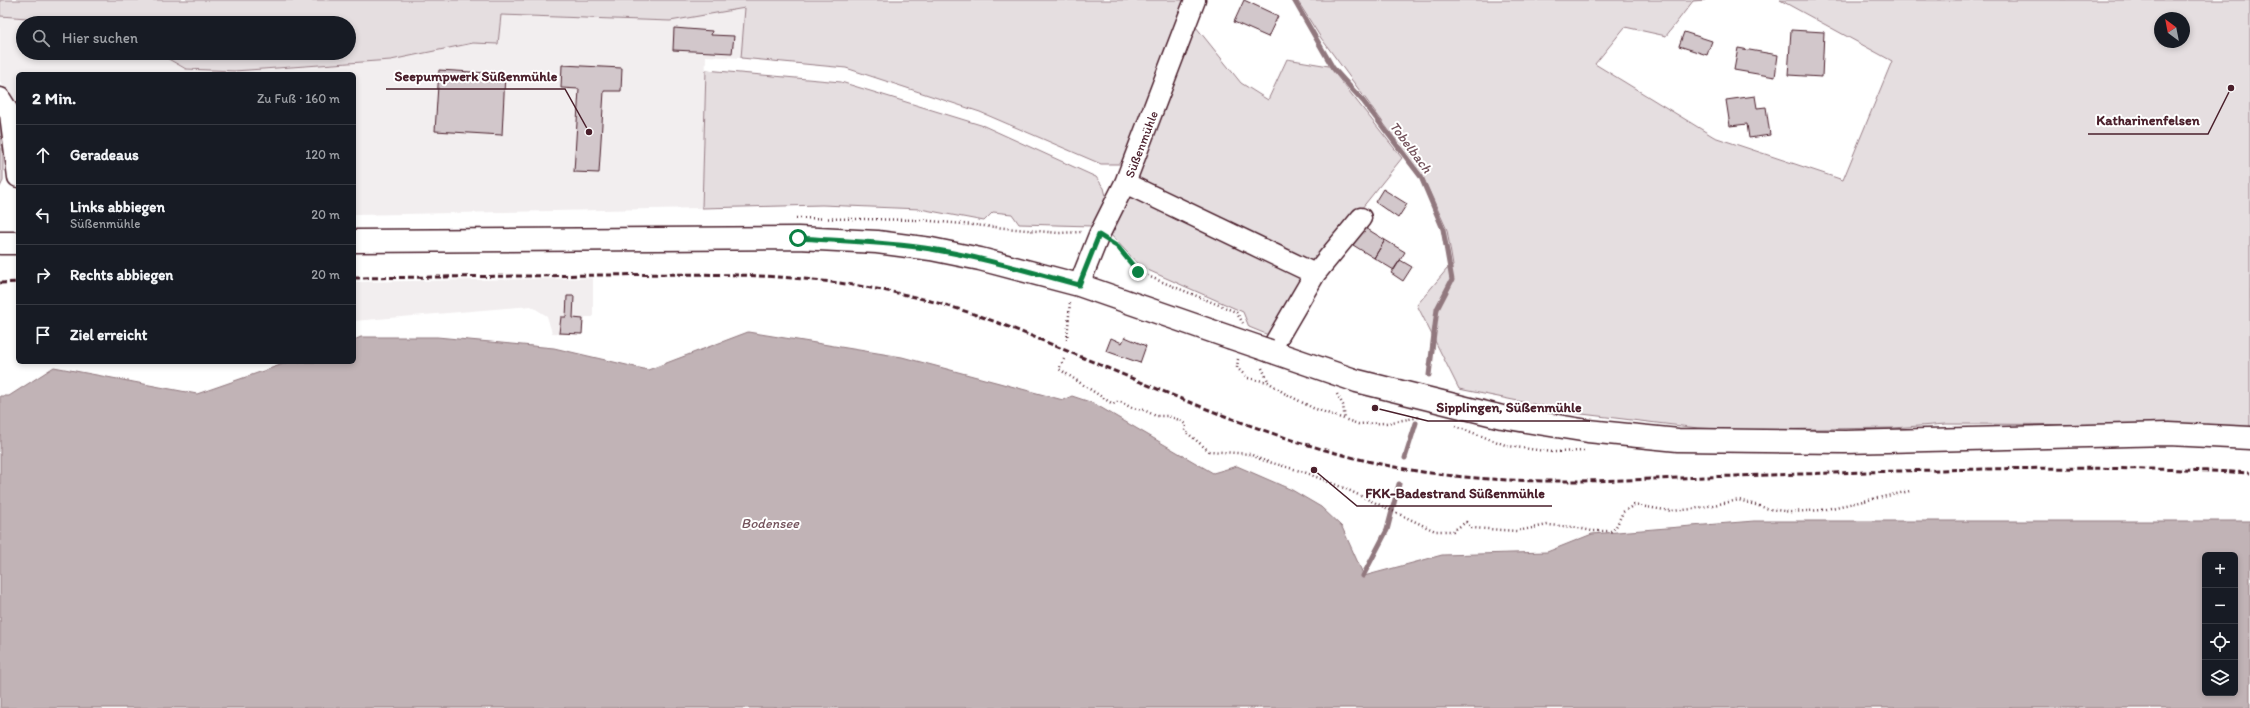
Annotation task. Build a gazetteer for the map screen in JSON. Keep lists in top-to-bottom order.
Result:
{
  "streets": {
    "street": ["Süßenmühle"]
  },
  "water": ["Tobelbach", "Bodensee"],
  "places": [
    "Katharinenfelsen",
    "Seepumpwerk Süßenmühle",
    "Sipplingen, Süßenmühle",
    "FKK-Badestrand Süßenmühle"
  ],
  "north": "top left",
  "page": {
    "search": "Hier suchen",
    "heading": ["2 Min.", "Zu Fuß · 160 m"],
    "list": [
      ["Geradeaus", "120 m"],
      ["Links abbiegen", "Süßenmühle", "20 m"],
      ["Rechts abbiegen", "20 m"],
      "Ziel erreicht"
    ],
    "map_buttons": ["+", "−"]
  }
}
